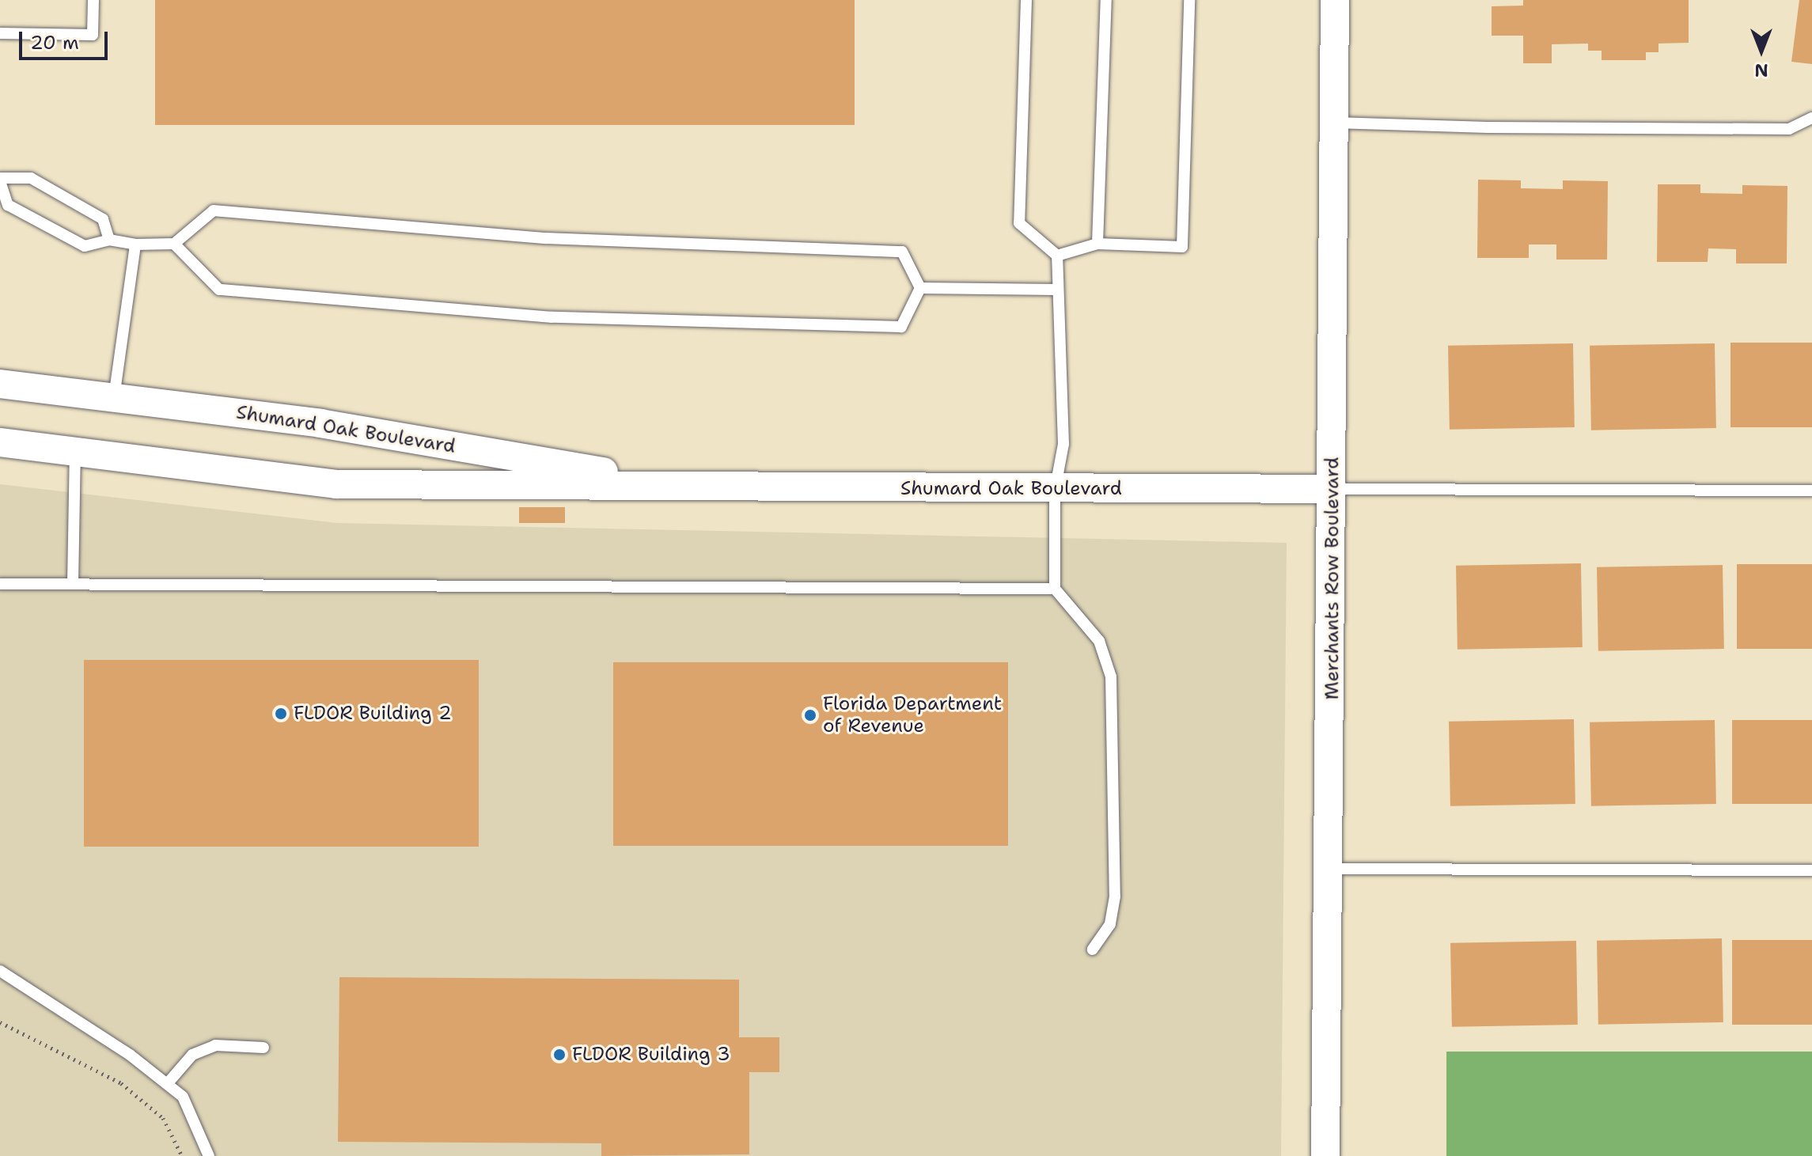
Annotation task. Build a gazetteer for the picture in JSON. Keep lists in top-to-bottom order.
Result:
{
  "streets": {
    "street": ["Shumard Oak Boulevard", "Merchants Row Boulevard"]
  },
  "crossings": [
    ["Shumard Oak Boulevard", "Merchants Row Boulevard"]
  ],
  "places": ["FLDOR Building 2", "Florida Department of Revenue", "FLDOR Building 3"],
  "scale_bar": "20 m",
  "north": "bottom"
}
